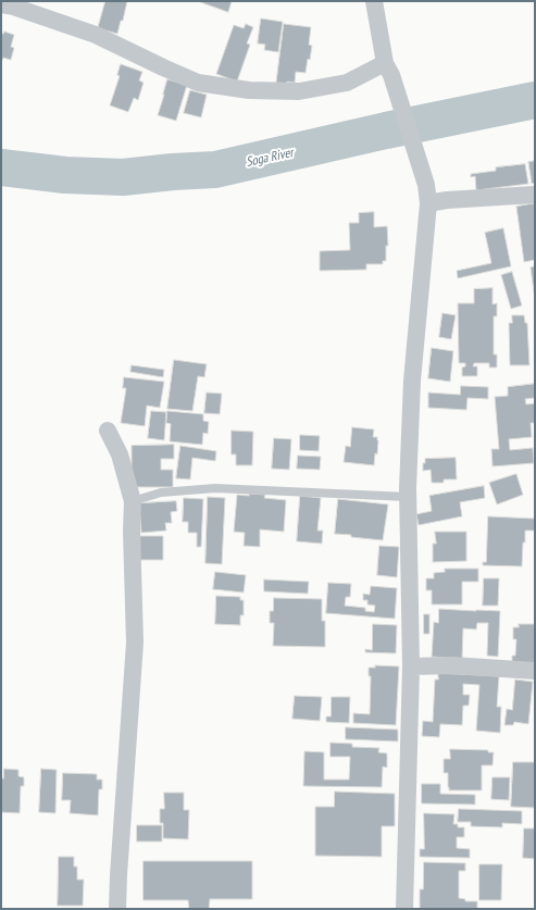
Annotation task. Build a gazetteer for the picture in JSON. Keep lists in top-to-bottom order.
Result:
{
  "water": ["Soga River"]
}
